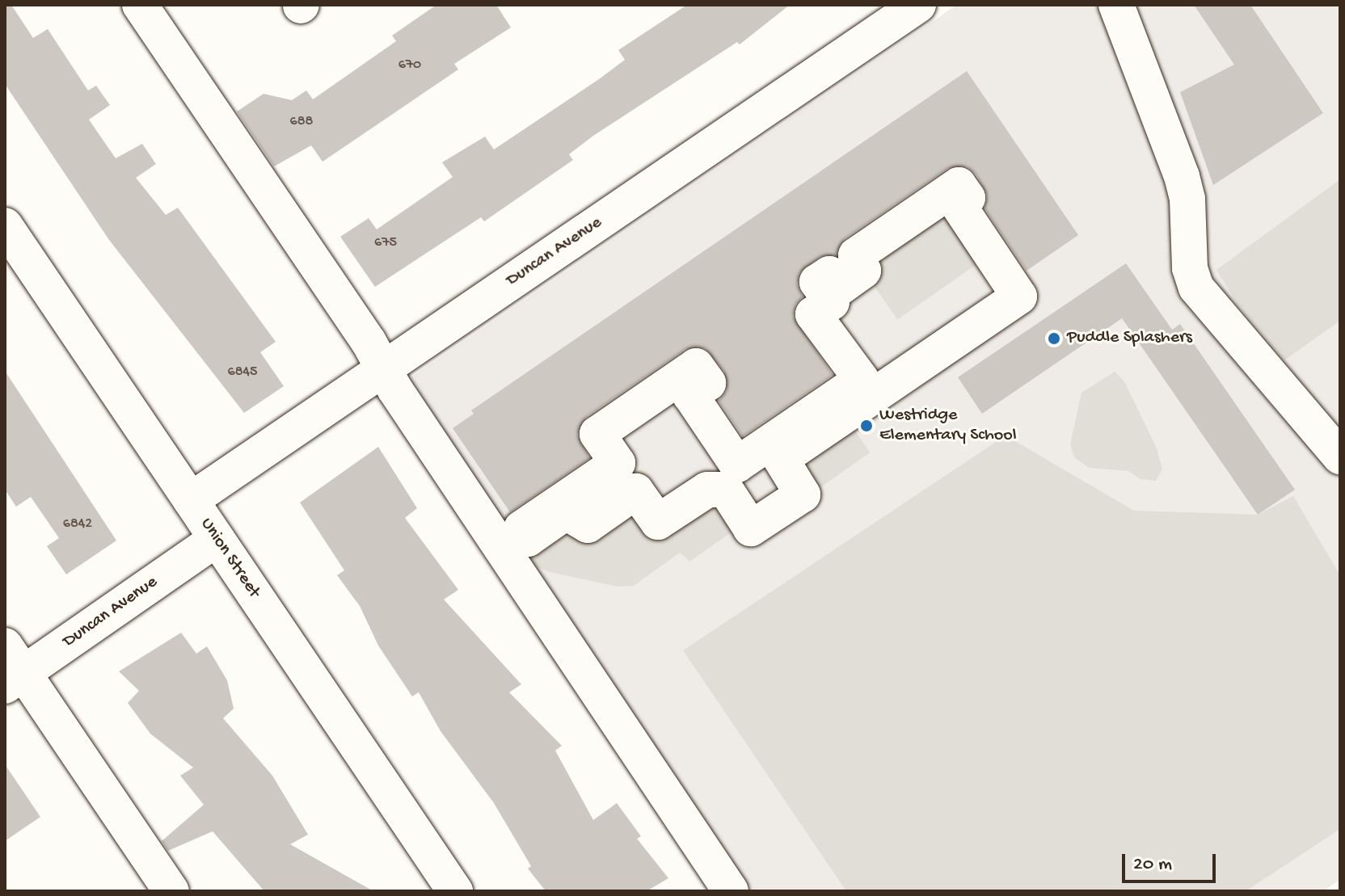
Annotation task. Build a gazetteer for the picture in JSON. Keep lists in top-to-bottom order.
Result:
{
  "streets": {
    "street": ["Duncan Avenue", "Union Street"]
  },
  "crossings": [
    ["Duncan Avenue", "Union Street"]
  ],
  "places": ["Puddle Splashers", "Westridge Elementary School"],
  "house_numbers": [
    "670",
    "688",
    "675",
    "6845",
    "6842"
  ],
  "scale_bar": "20 m"
}
